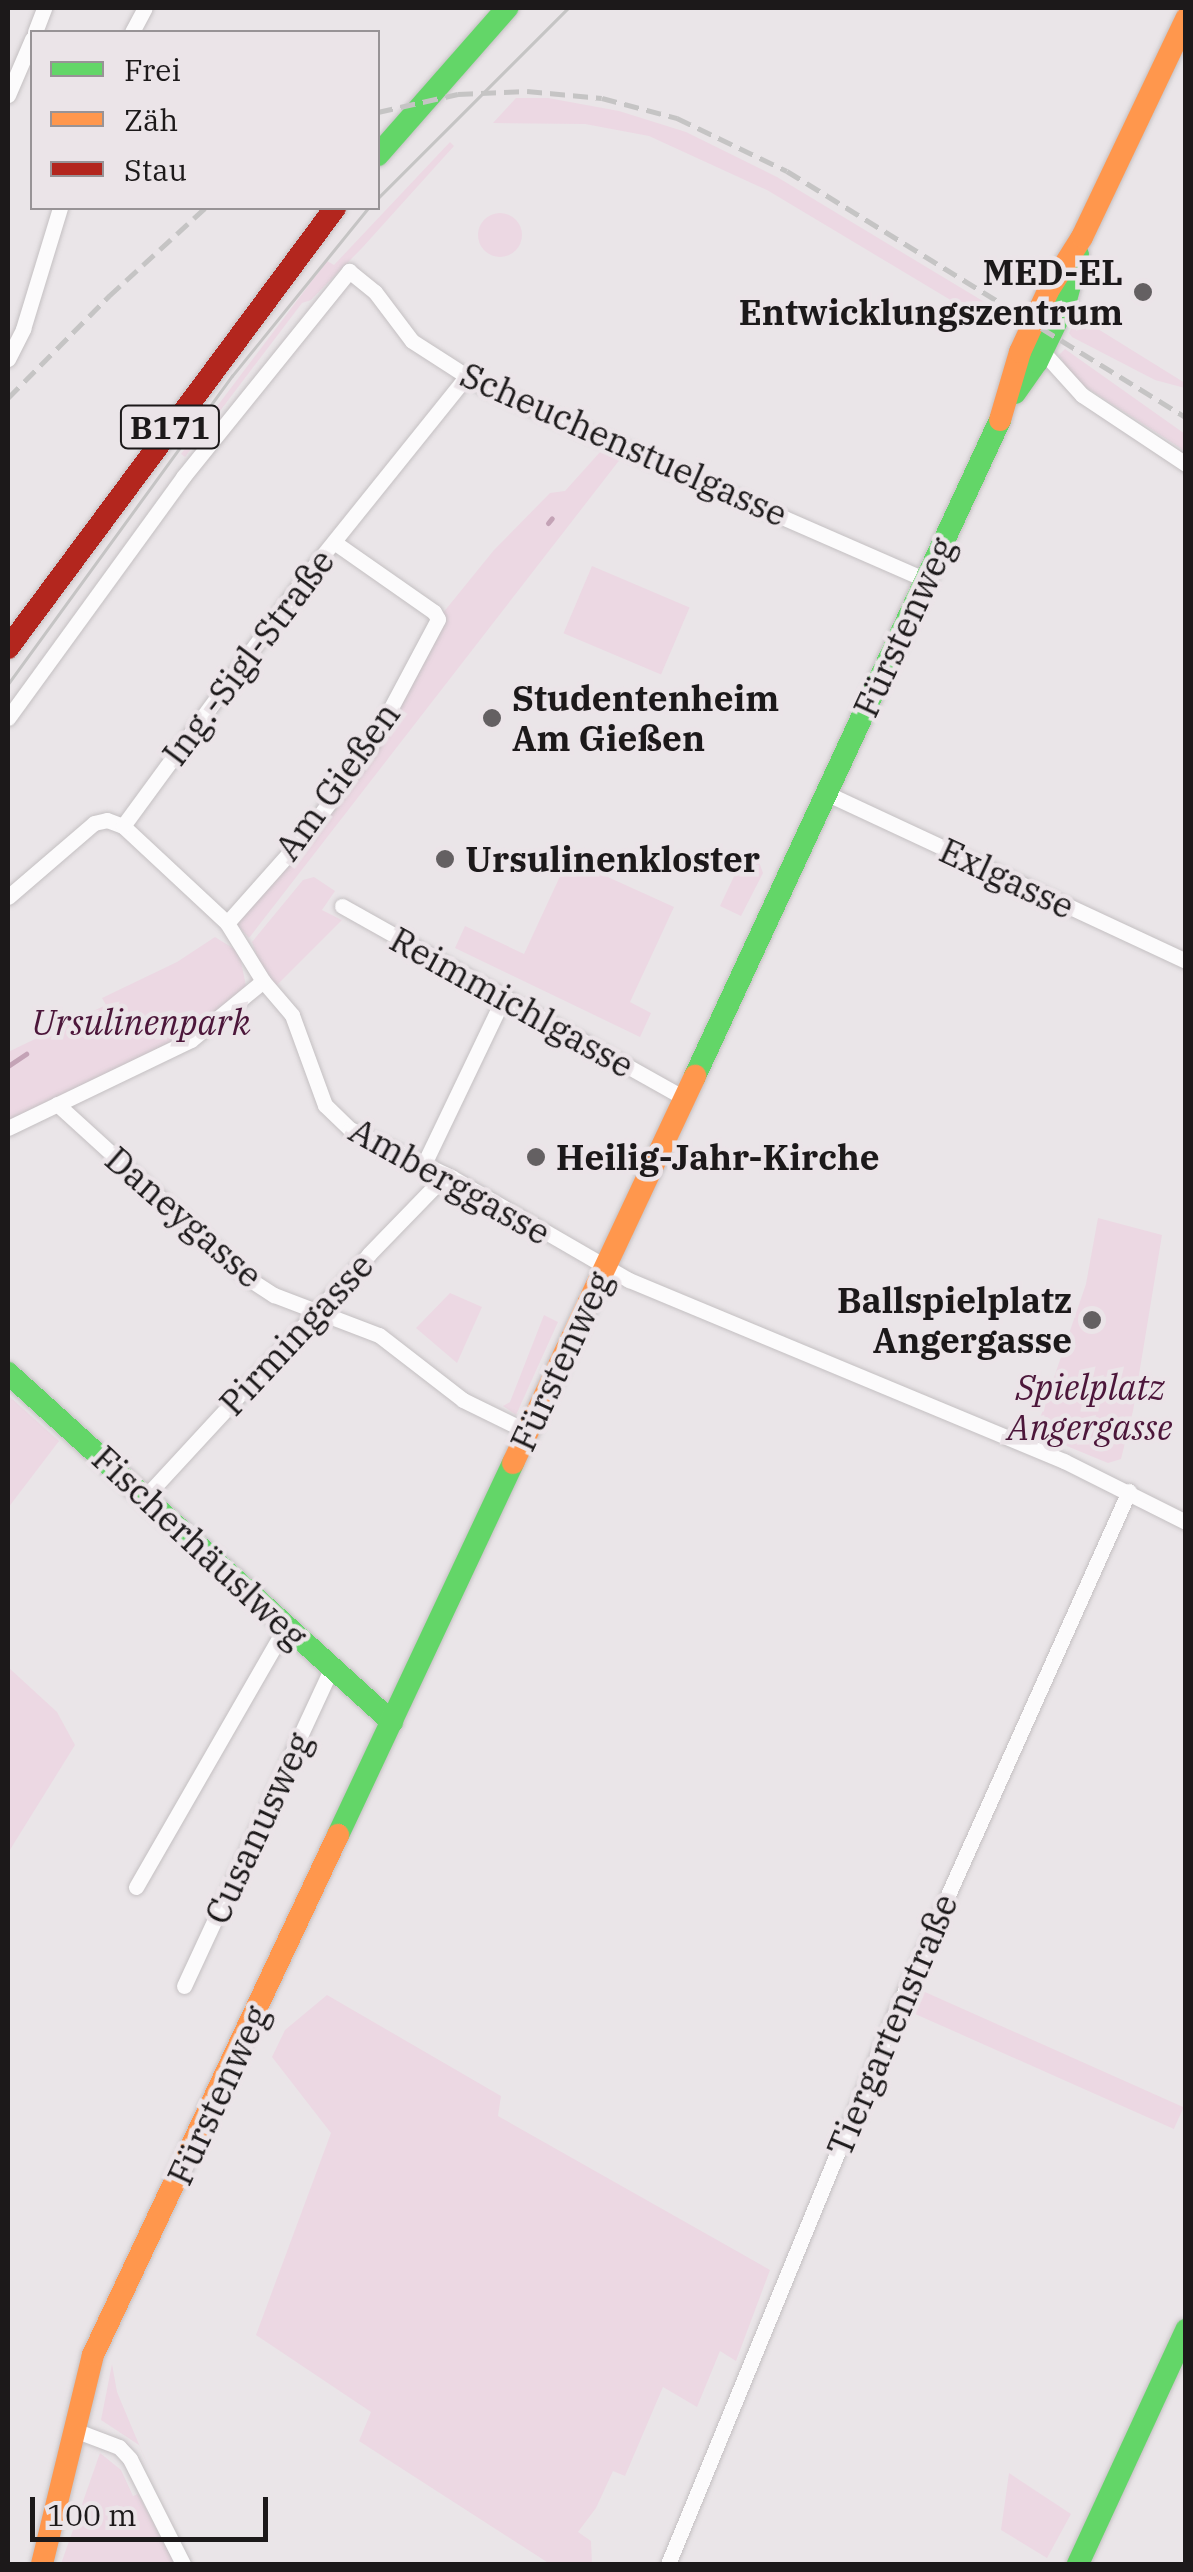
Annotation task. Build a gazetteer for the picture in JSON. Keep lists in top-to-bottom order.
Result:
{
  "streets": {
    "street": [
      "B171",
      "Scheuchenstuelgasse",
      "Fürstenweg",
      "Ing.-Sigl-Straße",
      "Am Gießen",
      "Exlgasse",
      "Reimmichlgasse",
      "Amberggasse",
      "Daneygasse",
      "Pirmingasse",
      "Fischerhäuslweg",
      "Cusanusweg",
      "Tiergartenstraße"
    ]
  },
  "crossings": [
    ["Scheuchenstuelgasse", "Fürstenweg"],
    ["Scheuchenstuelgasse", "Ing.-Sigl-Straße"],
    ["Fürstenweg", "Exlgasse"],
    ["Fürstenweg", "Reimmichlgasse"],
    ["Fürstenweg", "Amberggasse"],
    ["Fürstenweg", "Daneygasse"],
    ["Fürstenweg", "Fischerhäuslweg"],
    ["Ing.-Sigl-Straße", "Am Gießen"],
    ["Am Gießen", "Amberggasse"],
    ["Amberggasse", "Pirmingasse"],
    ["Amberggasse", "Tiergartenstraße"],
    ["Daneygasse", "Pirmingasse"],
    ["Pirmingasse", "Fischerhäuslweg"],
    ["Fischerhäuslweg", "Cusanusweg"]
  ],
  "parks": ["Ursulinenpark", "Spielplatz Angergasse"],
  "places": [
    "MED-EL Entwicklungszentrum",
    "Studentenheim Am Gießen",
    "Ursulinenkloster",
    "Heilig-Jahr-Kirche",
    "Ballspielplatz Angergasse"
  ],
  "legend": ["Frei", "Zäh", "Stau"],
  "scale_bar": "100 m"
}
